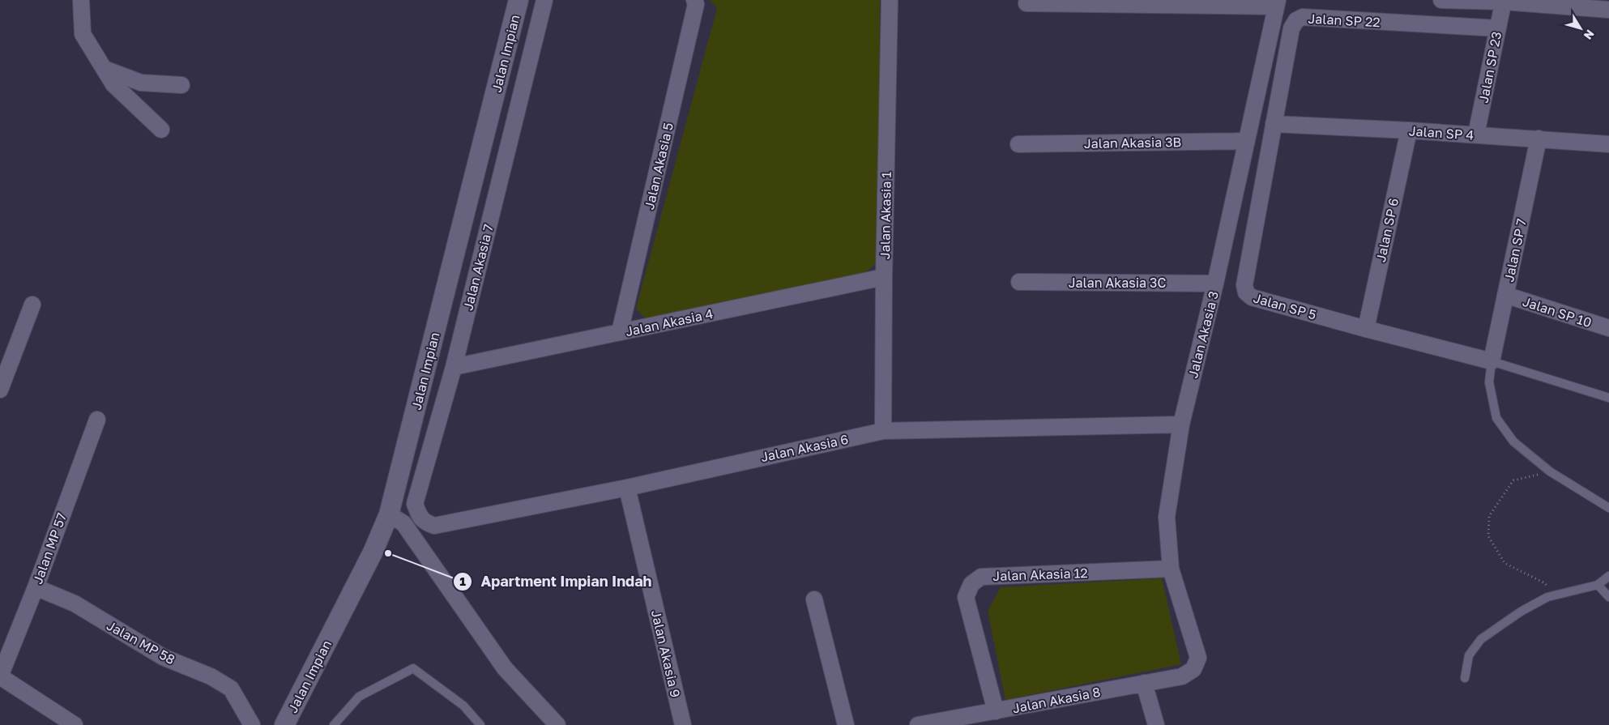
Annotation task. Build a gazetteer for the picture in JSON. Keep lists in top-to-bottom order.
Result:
{
  "streets": {
    "street": [
      "Jalan SP 22",
      "Jalan Impian",
      "Jalan SP 23",
      "Jalan SP 4",
      "Jalan Akasia 3B",
      "Jalan Akasia 5",
      "Jalan Akasia 1",
      "Jalan SP 6",
      "Jalan SP 7",
      "Jalan Akasia 7",
      "Jalan Akasia 3C",
      "Jalan SP 5",
      "Jalan SP 10",
      "Jalan Akasia 4",
      "Jalan Akasia 3",
      "Jalan Akasia 6",
      "Jalan MP 57",
      "Jalan Akasia 12",
      "Jalan MP 58",
      "Jalan Akasia 9",
      "Jalan Akasia 8"
    ]
  },
  "crossings": [
    ["Jalan SP 22", "Jalan SP 23"],
    ["Jalan SP 22", "Jalan SP 4"],
    ["Jalan SP 22", "Jalan SP 5"],
    ["Jalan SP 23", "Jalan SP 4"],
    ["Jalan SP 4", "Jalan SP 6"],
    ["Jalan SP 4", "Jalan SP 7"],
    ["Jalan SP 4", "Jalan SP 5"],
    ["Jalan Akasia 3B", "Jalan Akasia 3"],
    ["Jalan Akasia 5", "Jalan Akasia 4"],
    ["Jalan Akasia 1", "Jalan Akasia 4"],
    ["Jalan Akasia 1", "Jalan Akasia 6"],
    ["Jalan SP 6", "Jalan SP 5"],
    ["Jalan SP 7", "Jalan SP 5"],
    ["Jalan SP 7", "Jalan SP 10"],
    ["Jalan Akasia 7", "Jalan Akasia 4"],
    ["Jalan Akasia 7", "Jalan Akasia 6"],
    ["Jalan Akasia 3C", "Jalan Akasia 3"],
    ["Jalan Akasia 3", "Jalan Akasia 6"],
    ["Jalan Akasia 3", "Jalan Akasia 12"],
    ["Jalan Akasia 3", "Jalan Akasia 8"],
    ["Jalan Akasia 6", "Jalan Akasia 9"],
    ["Jalan MP 57", "Jalan MP 58"],
    ["Jalan Akasia 12", "Jalan Akasia 8"]
  ],
  "places": ["Apartment Impian Indah"],
  "north": "bottom right"
}
